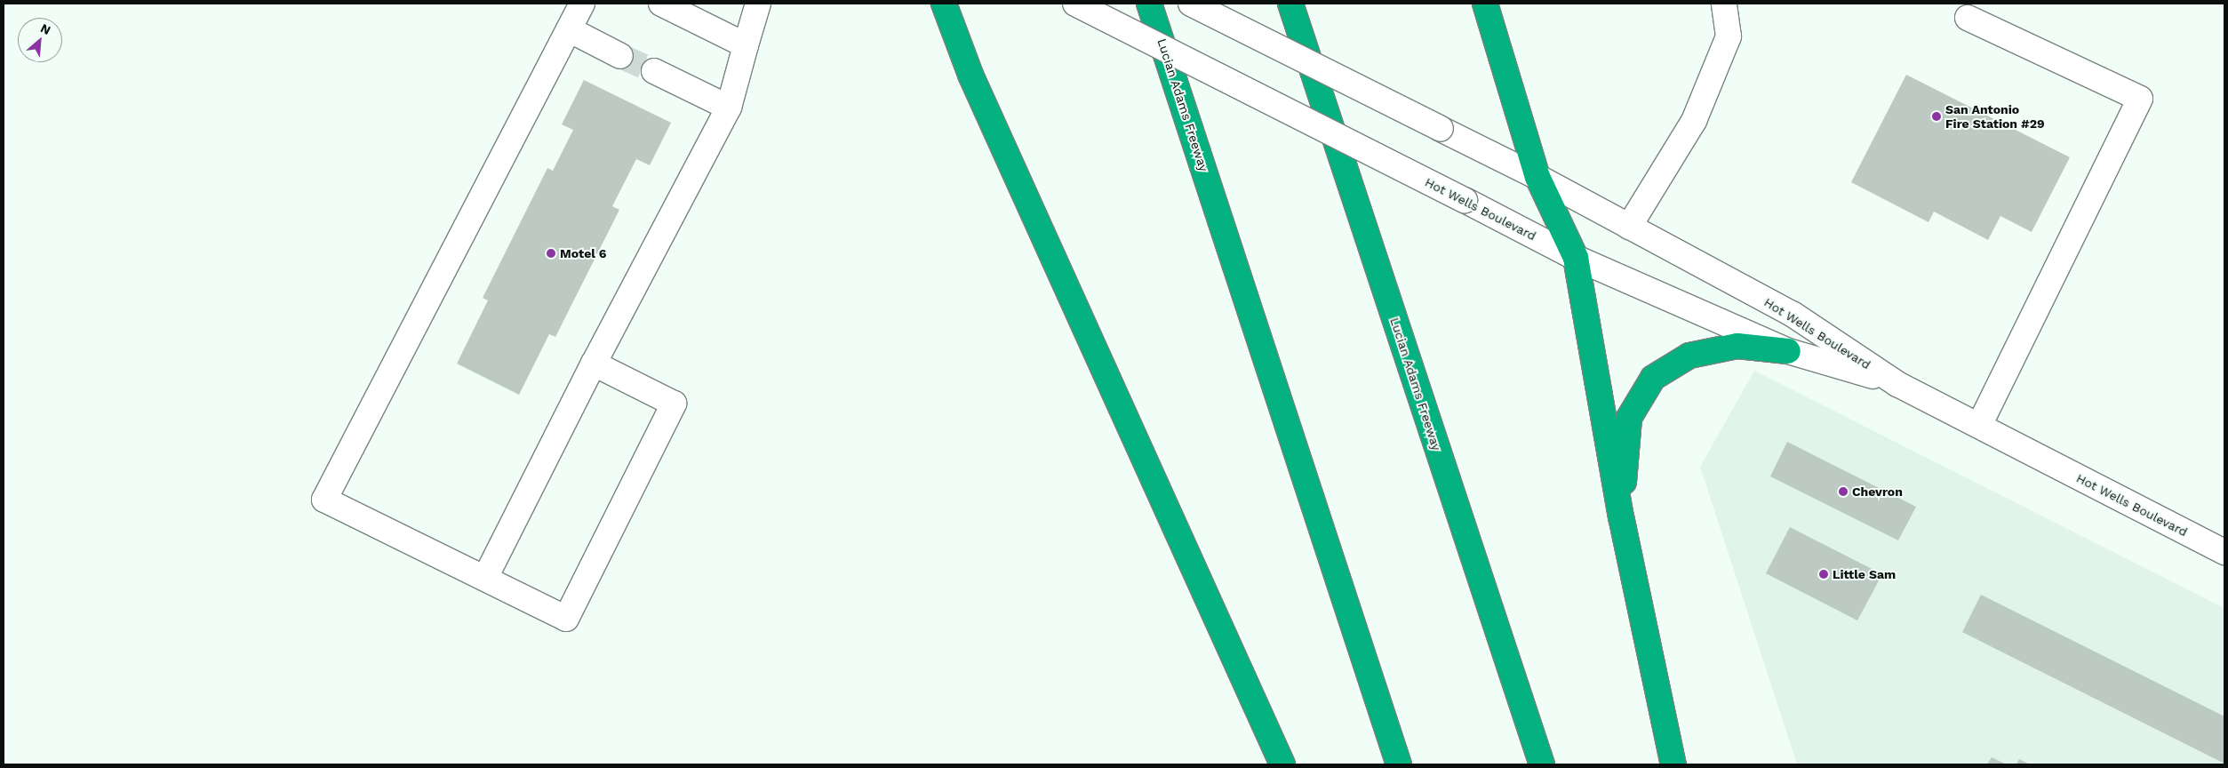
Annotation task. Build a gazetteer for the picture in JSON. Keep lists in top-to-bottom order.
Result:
{
  "streets": {
    "highway": ["Lucian Adams Freeway"],
    "street": ["Hot Wells Boulevard"]
  },
  "places": [
    "San Antonio Fire Station #29",
    "Motel 6",
    "Chevron",
    "Little Sam"
  ],
  "north": "top right"
}
